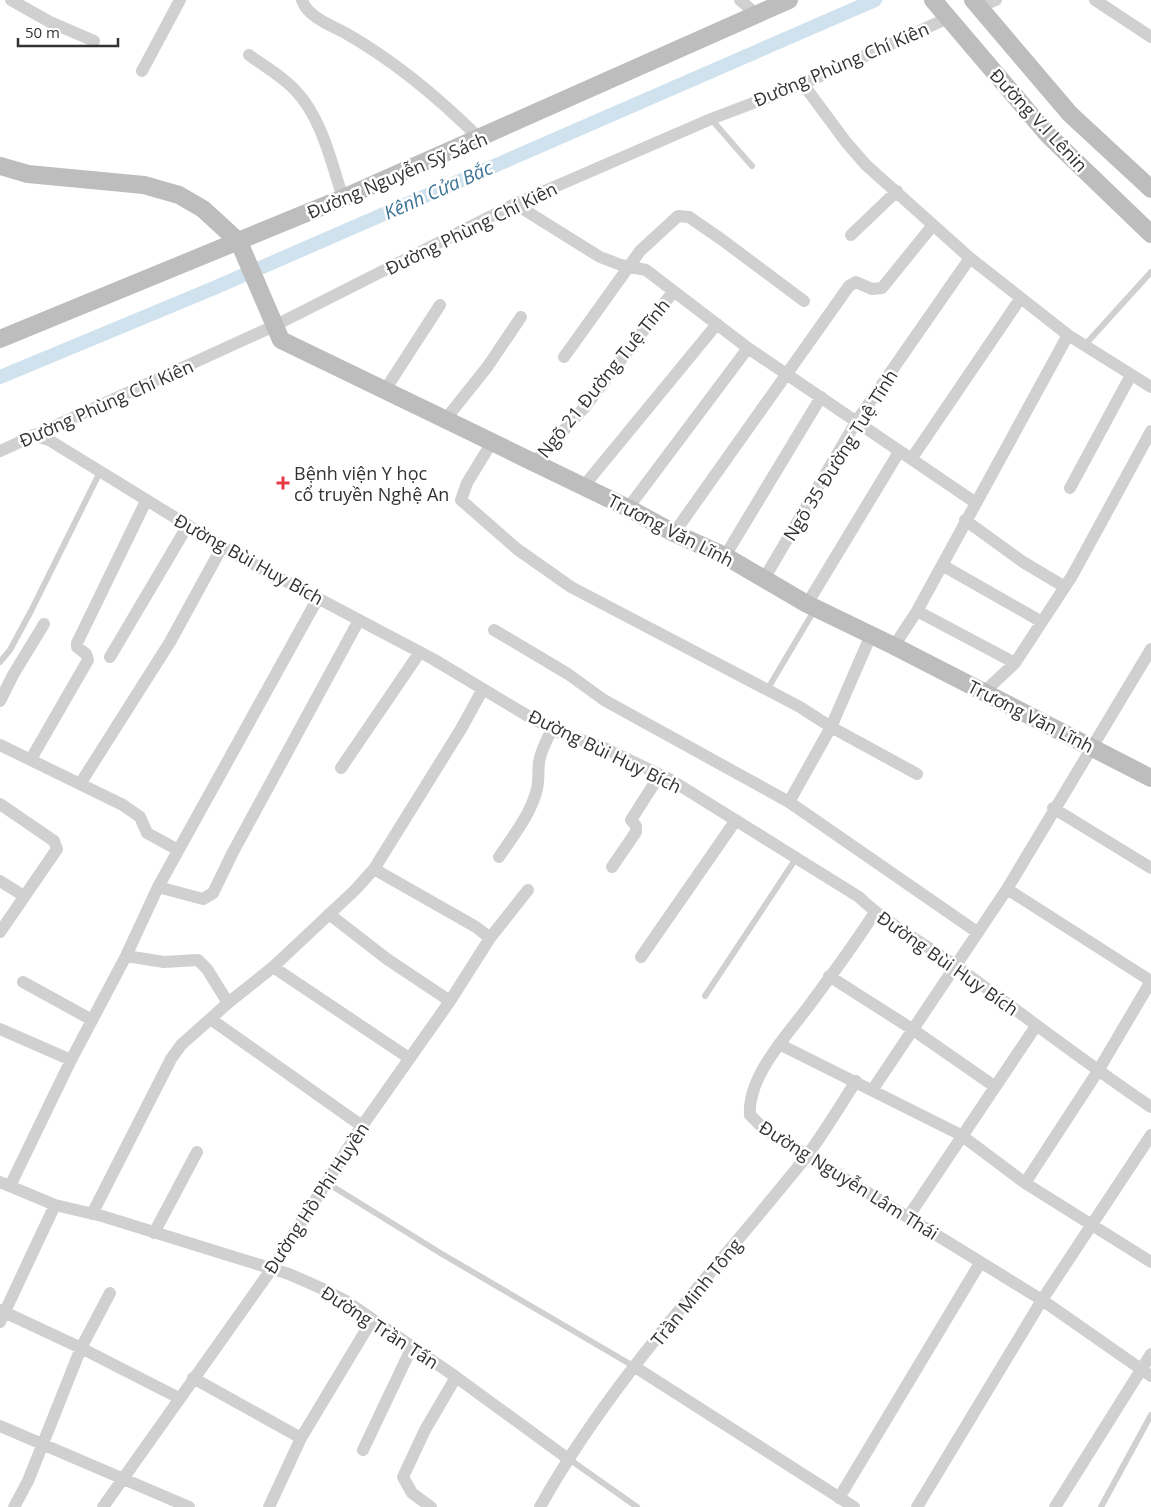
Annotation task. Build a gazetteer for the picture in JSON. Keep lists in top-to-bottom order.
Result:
{
  "streets": {
    "main road": ["Đường V.I Lênin", "Đường Nguyễn Sỹ Sách", "Trương Văn Lĩnh"],
    "street": [
      "Đường Phùng Chí Kiên",
      "Ngõ 21 Đường Tuệ Tĩnh",
      "Ngõ 35 Đường Tuệ Tĩnh",
      "Đường Bùi Huy Bích",
      "Đường Nguyễn Lâm Thái",
      "Đường Hồ Phi Huyền",
      "Trần Minh Tông",
      "Đường Trần Tấn"
    ]
  },
  "crossings": [
    ["Đường Phùng Chí Kiên", "Đường V.I Lênin"],
    ["Đường Phùng Chí Kiên", "Trương Văn Lĩnh"],
    ["Đường Phùng Chí Kiên", "Đường Bùi Huy Bích"],
    ["Đường Nguyễn Sỹ Sách", "Trương Văn Lĩnh"],
    ["Ngõ 21 Đường Tuệ Tĩnh", "Trương Văn Lĩnh"],
    ["Ngõ 35 Đường Tuệ Tĩnh", "Trương Văn Lĩnh"],
    ["Đường Bùi Huy Bích", "Đường Nguyễn Lâm Thái"],
    ["Đường Nguyễn Lâm Thái", "Trần Minh Tông"],
    ["Đường Hồ Phi Huyền", "Đường Trần Tấn"],
    ["Trần Minh Tông", "Đường Trần Tấn"]
  ],
  "water": ["Kênh Cửa Bắc"],
  "places": {
    "health": ["Bệnh viện Y học cổ truyền Nghệ An"]
  },
  "scale_bar": "50 m"
}
